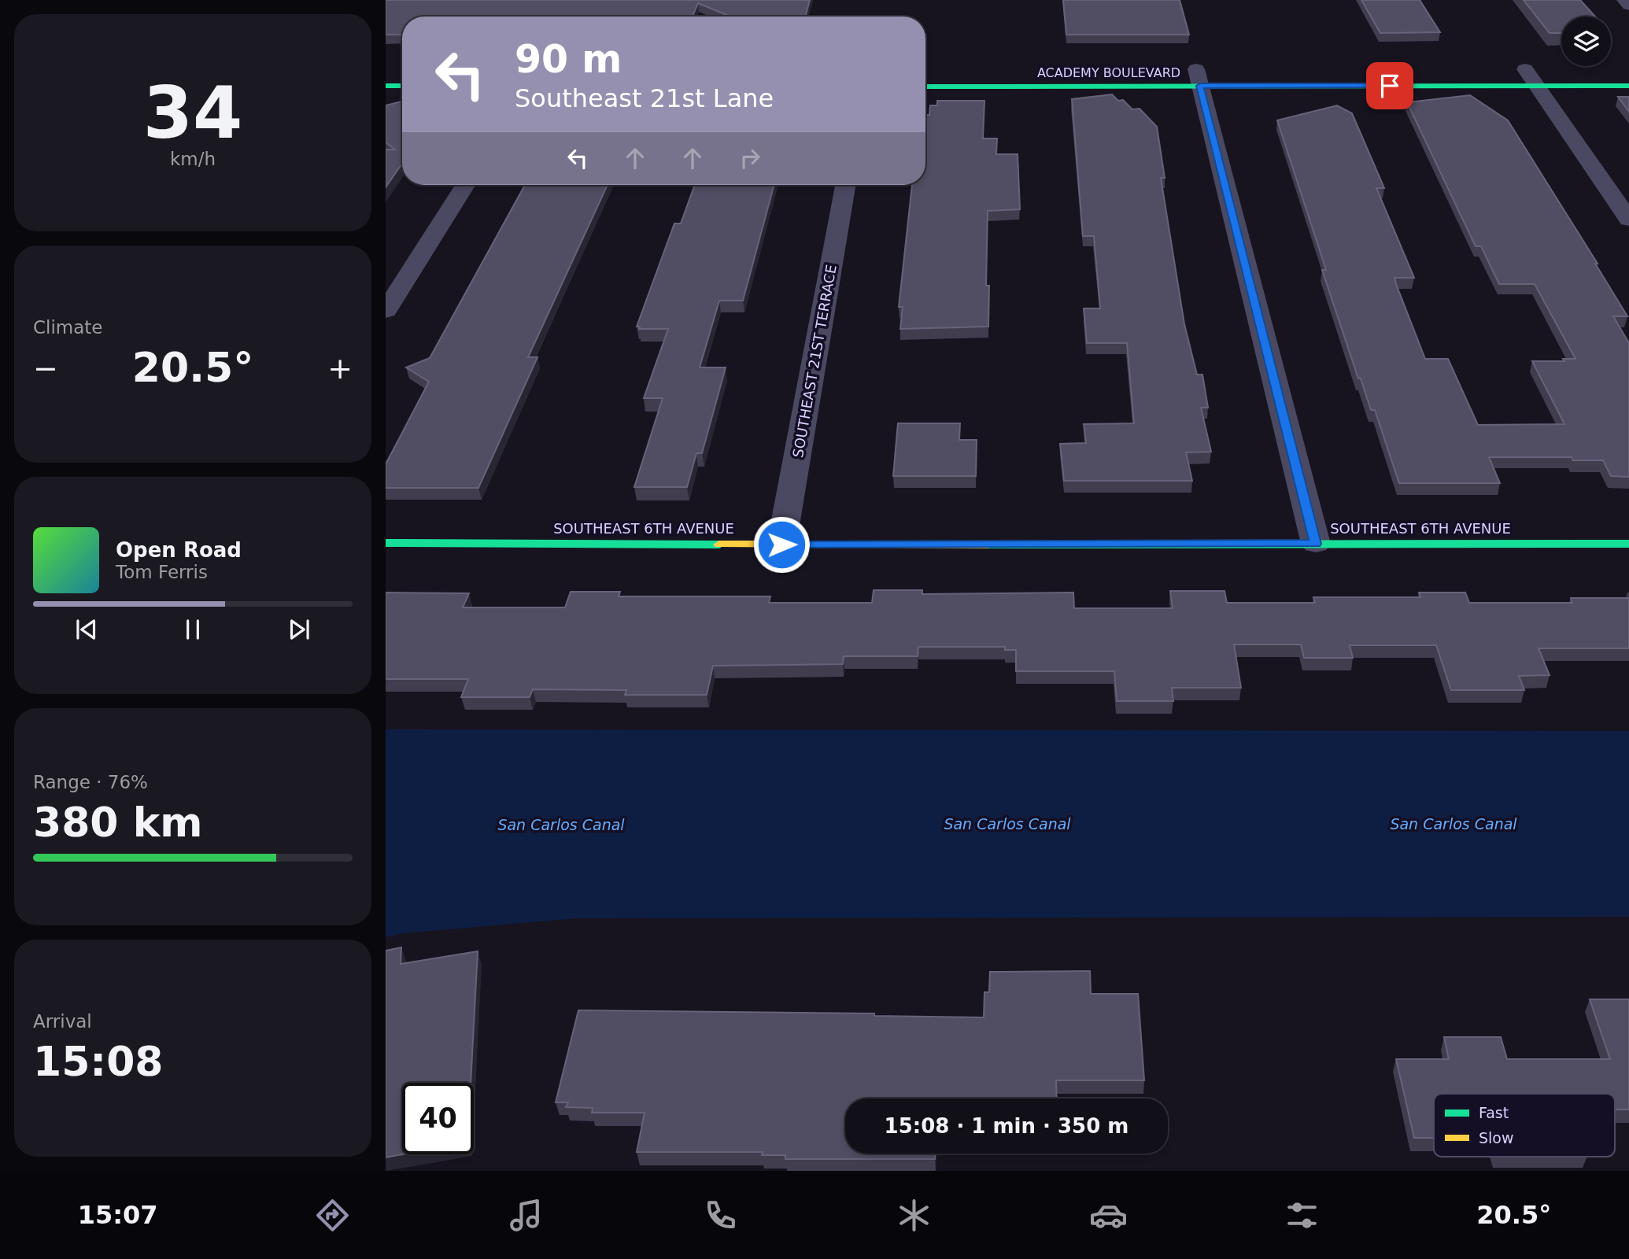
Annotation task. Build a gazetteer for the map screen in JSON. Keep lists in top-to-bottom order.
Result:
{
  "streets": {
    "street": ["ACADEMY BOULEVARD", "SOUTHEAST 21ST TERRACE", "SOUTHEAST 6TH AVENUE"]
  },
  "crossings": [
    ["SOUTHEAST 21ST TERRACE", "SOUTHEAST 6TH AVENUE"]
  ],
  "water": ["San Carlos Canal"],
  "legend": ["Fast", "Slow"],
  "page": {
    "tile": [
      ["34", "km/h"],
      "Climate",
      ["Range · 76%", "380 km"],
      ["Arrival", "15:08"]
    ],
    "turn": ["90 m", "Southeast 21st Lane"],
    "heat": ["−", "20.5°", "+"],
    "song": ["Open Road", "Tom Ferris"],
    "limit": "40",
    "trip": "15:08 · 1 min · 350 m",
    "tabs": ["15:07", "20.5°"]
  }
}
